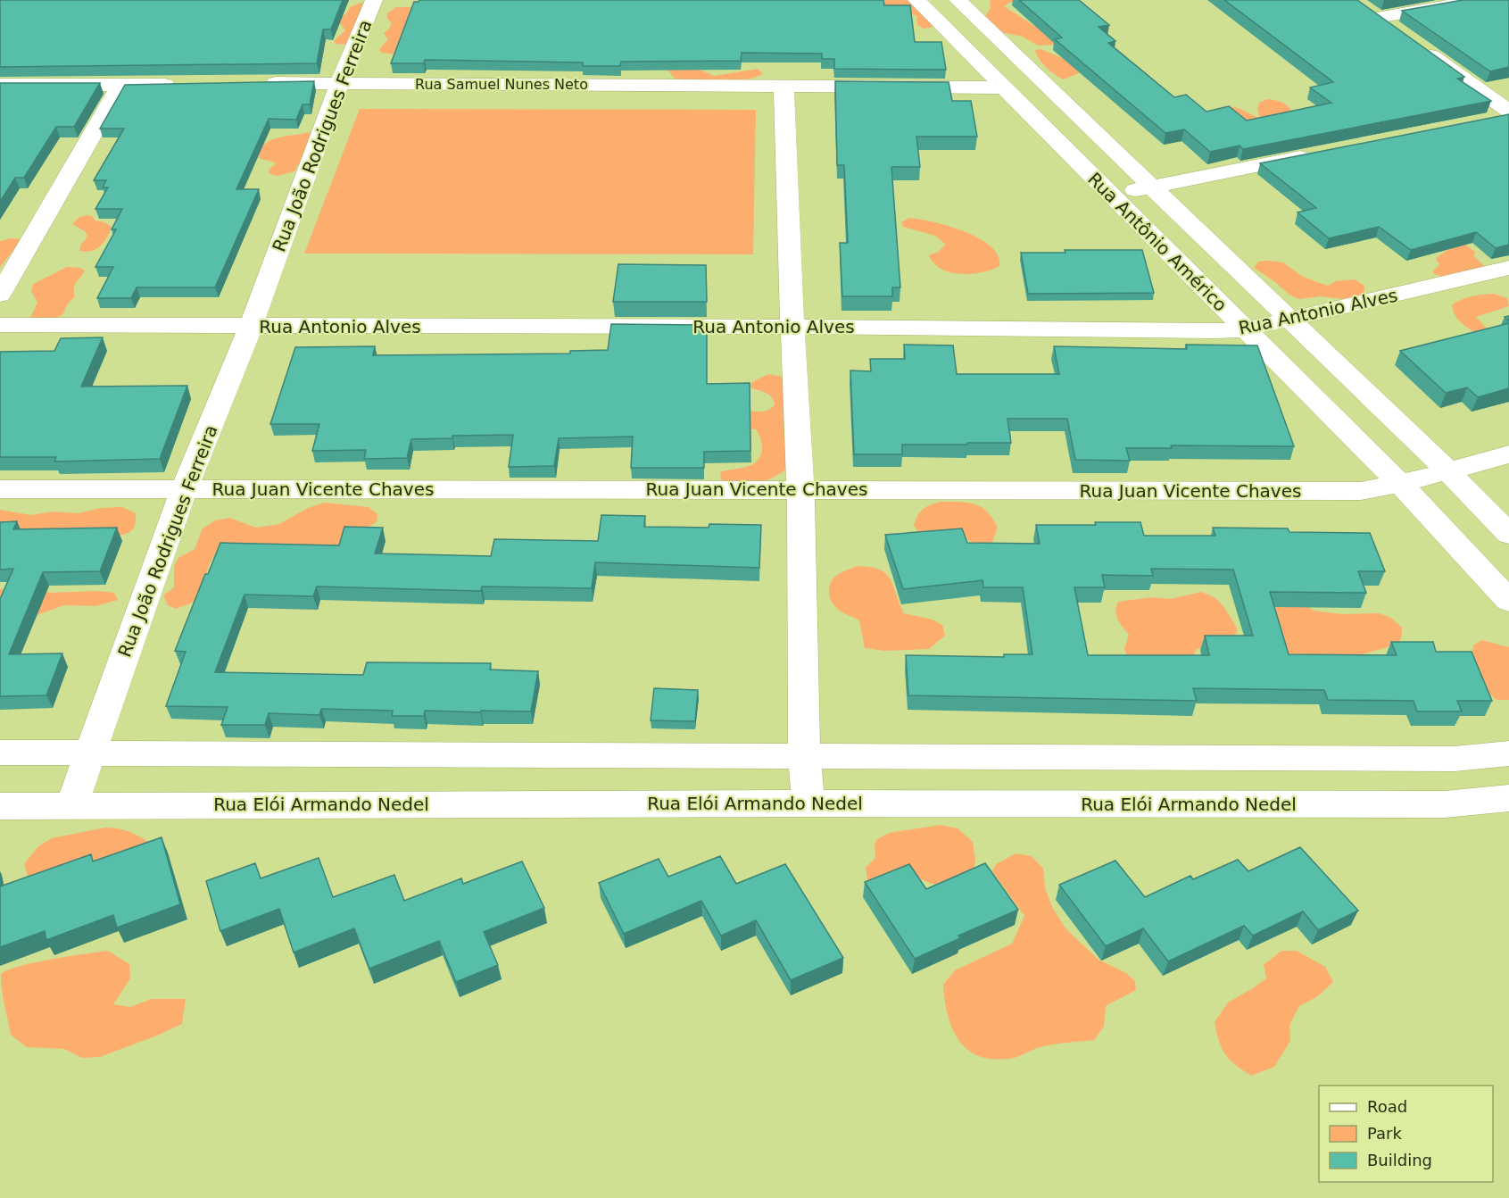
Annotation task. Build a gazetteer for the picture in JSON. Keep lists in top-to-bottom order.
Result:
{
  "streets": {
    "street": [
      "Rua Samuel Nunes Neto",
      "Rua João Rodrigues Ferreira",
      "Rua Antônio Américo",
      "Rua Antonio Alves",
      "Rua Juan Vicente Chaves",
      "Rua Elói Armando Nedel"
    ]
  },
  "crossings": [
    ["Rua Samuel Nunes Neto", "Rua João Rodrigues Ferreira"],
    ["Rua Samuel Nunes Neto", "Rua Antônio Américo"],
    ["Rua João Rodrigues Ferreira", "Rua Antonio Alves"],
    ["Rua João Rodrigues Ferreira", "Rua Juan Vicente Chaves"],
    ["Rua João Rodrigues Ferreira", "Rua Elói Armando Nedel"],
    ["Rua Antônio Américo", "Rua Antonio Alves"],
    ["Rua Antônio Américo", "Rua Juan Vicente Chaves"]
  ],
  "legend": ["Road", "Park", "Building"]
}
